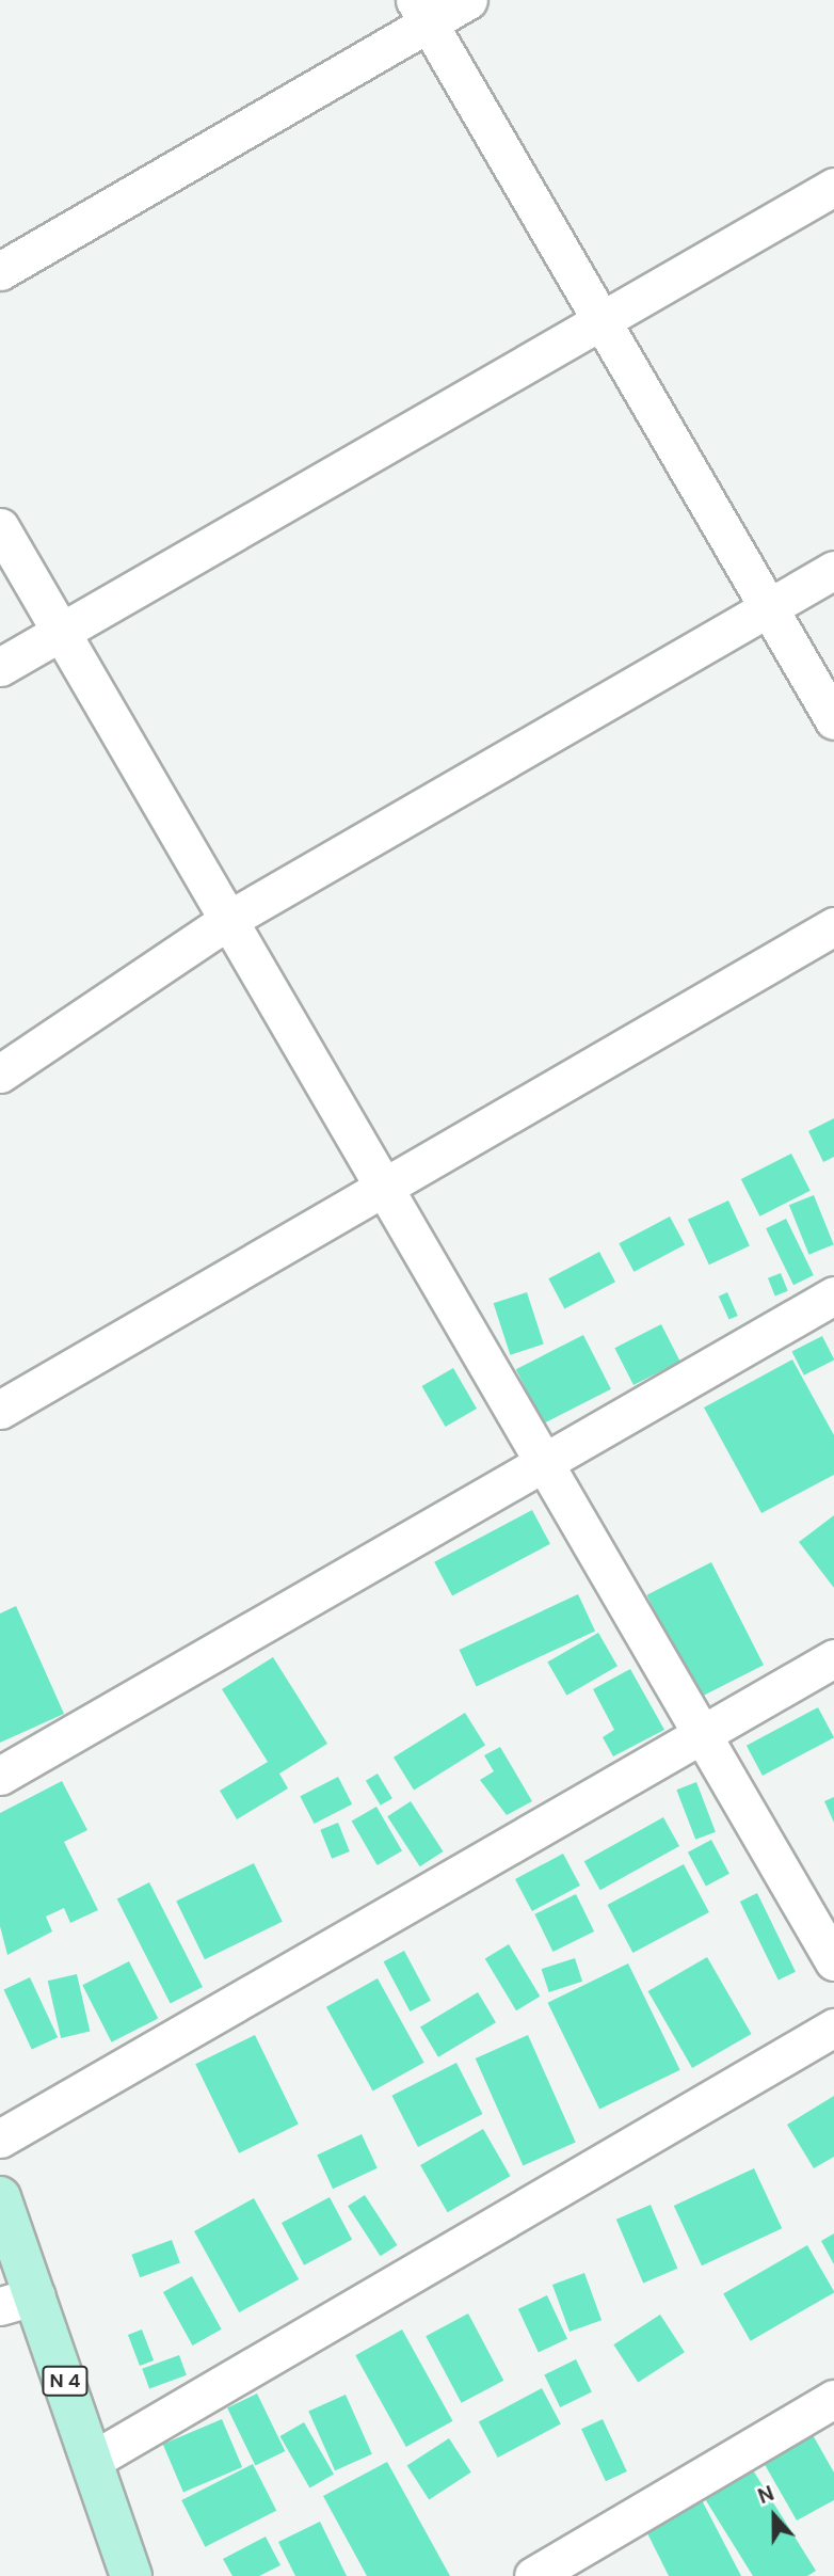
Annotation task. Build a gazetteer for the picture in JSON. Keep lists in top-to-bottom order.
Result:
{
  "streets": {
    "main road": ["N 4"]
  },
  "north": "top"
}
